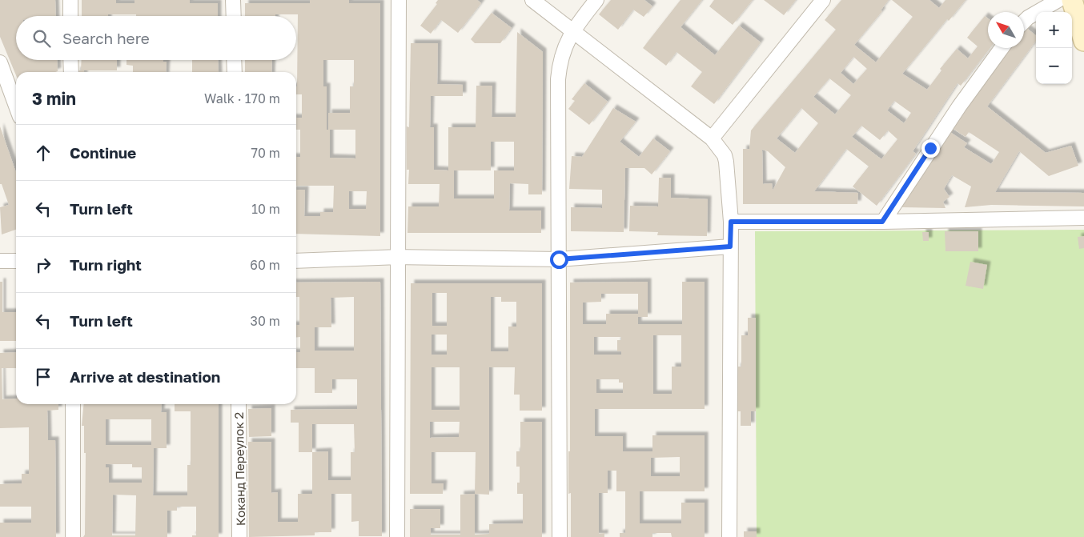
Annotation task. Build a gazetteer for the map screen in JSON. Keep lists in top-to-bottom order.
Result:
{
  "streets": {
    "street": ["Коканд Πереулок 2"]
  },
  "north": "top left",
  "page": {
    "map_buttons": ["+", "−"],
    "search": "Search here",
    "heading": ["3 min", "Walk · 170 m"],
    "list": [
      ["Continue", "70 m"],
      ["Turn left", "10 m"],
      ["Turn right", "60 m"],
      ["Turn left", "30 m"],
      "Arrive at destination"
    ]
  }
}
